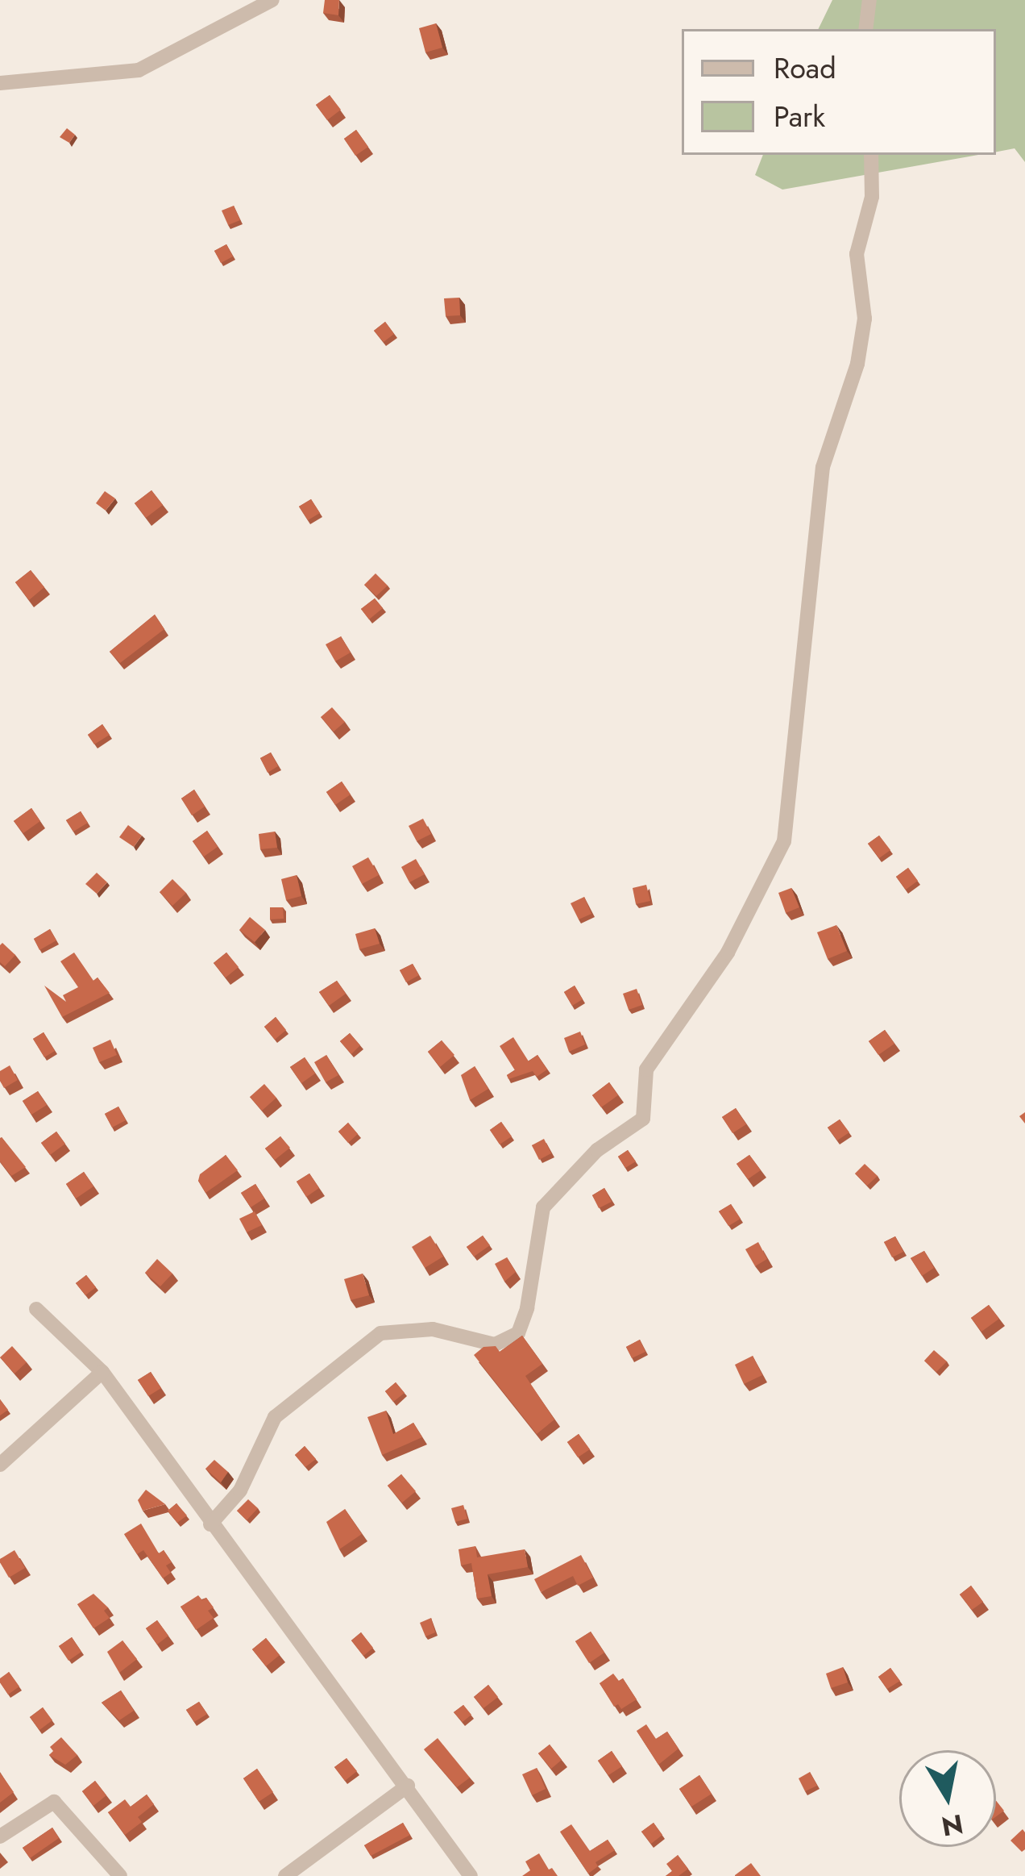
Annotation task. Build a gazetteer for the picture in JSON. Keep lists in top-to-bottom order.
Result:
{
  "legend": ["Road", "Park"],
  "north": "bottom"
}
